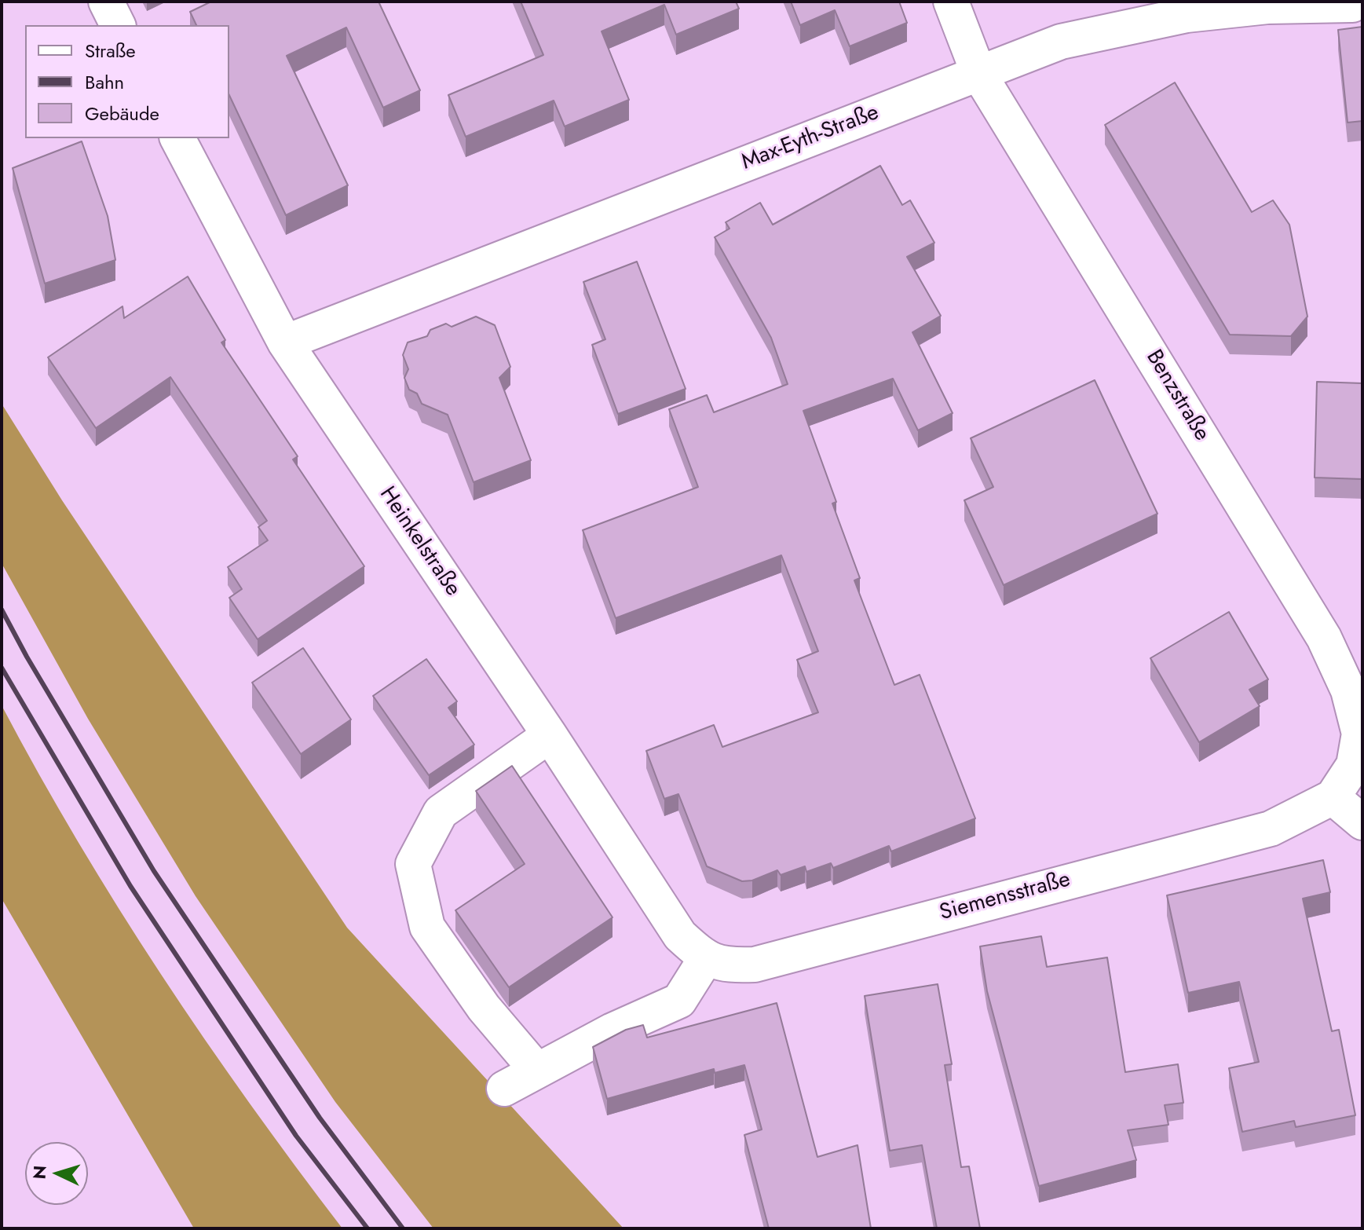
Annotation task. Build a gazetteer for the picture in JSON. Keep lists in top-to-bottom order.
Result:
{
  "streets": {
    "street": [
      "Max-Eyth-Straße",
      "Benzstraße",
      "Heinkelstraße",
      "Siemensstraße"
    ]
  },
  "crossings": [
    ["Max-Eyth-Straße", "Benzstraße"],
    ["Max-Eyth-Straße", "Heinkelstraße"],
    ["Benzstraße", "Siemensstraße"],
    ["Heinkelstraße", "Siemensstraße"]
  ],
  "legend": ["Straße", "Bahn", "Gebäude"],
  "north": "left"
}
